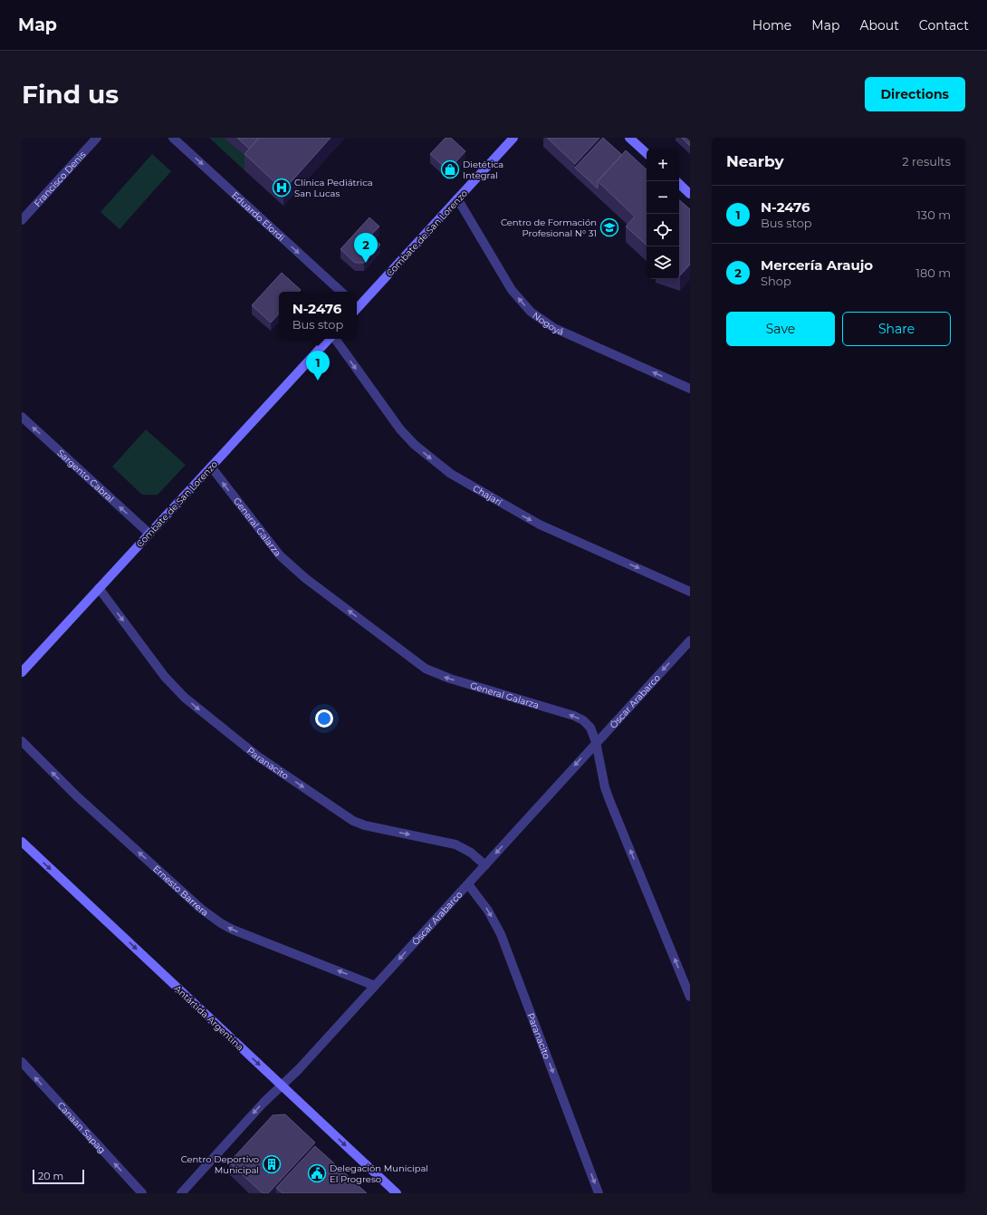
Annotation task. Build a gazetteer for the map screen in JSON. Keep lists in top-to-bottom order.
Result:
{
  "streets": {
    "main road": ["Combate de San Lorenzo", "Antártida Argentina"],
    "street": [
      "Francisco Denis",
      "Eduardo Elordi",
      "Nogoyá",
      "Sargento Cabral",
      "Chajarí",
      "General Galarza",
      "Óscar Arabarco",
      "Paranacito",
      "Ernesto Barrera",
      "Canaan Sapag"
    ]
  },
  "crossings": [
    ["Combate de San Lorenzo", "Nogoyá"],
    ["Combate de San Lorenzo", "Sargento Cabral"],
    ["Combate de San Lorenzo", "General Galarza"],
    ["Combate de San Lorenzo", "Paranacito"],
    ["General Galarza", "Óscar Arabarco"],
    ["Óscar Arabarco", "Paranacito"],
    ["Óscar Arabarco", "Ernesto Barrera"],
    ["Óscar Arabarco", "Antártida Argentina"]
  ],
  "one_way": [
    "Eduardo Elordi",
    "Nogoyá",
    "Sargento Cabral",
    "Chajarí",
    "General Galarza",
    "Óscar Arabarco",
    "Paranacito",
    "Ernesto Barrera",
    "Antártida Argentina",
    "Canaan Sapag"
  ],
  "places": {
    "shop": ["Dietética Integral"],
    "hospital": ["Clínica Pediátrica San Lucas"],
    "school or university": ["Centro de Formación Profesional N° 31"],
    "building": ["Centro Deportivo Municipal"],
    "public building": ["Delegación Municipal El Progreso"]
  },
  "scale_bar": "20 m",
  "page": {
    "header": "Map",
    "nav": [
      "Home",
      "Map",
      "About",
      "Contact"
    ],
    "buttons": [
      "Directions",
      ["Save", "Share"]
    ],
    "title": "Find us",
    "heading": ["Nearby", "2 results"],
    "map_buttons": ["+", "−"],
    "list": [
      {
        "mark": "1",
        "name": "N-2476",
        "note": "Bus stop",
        "value": "130 m"
      },
      {
        "mark": "2",
        "name": "Mercería Araujo",
        "note": "Shop",
        "value": "180 m"
      }
    ],
    "pins": ["2", "1"],
    "popup": ["N-2476", "Bus stop"],
    "scale": "20 m"
  }
}
